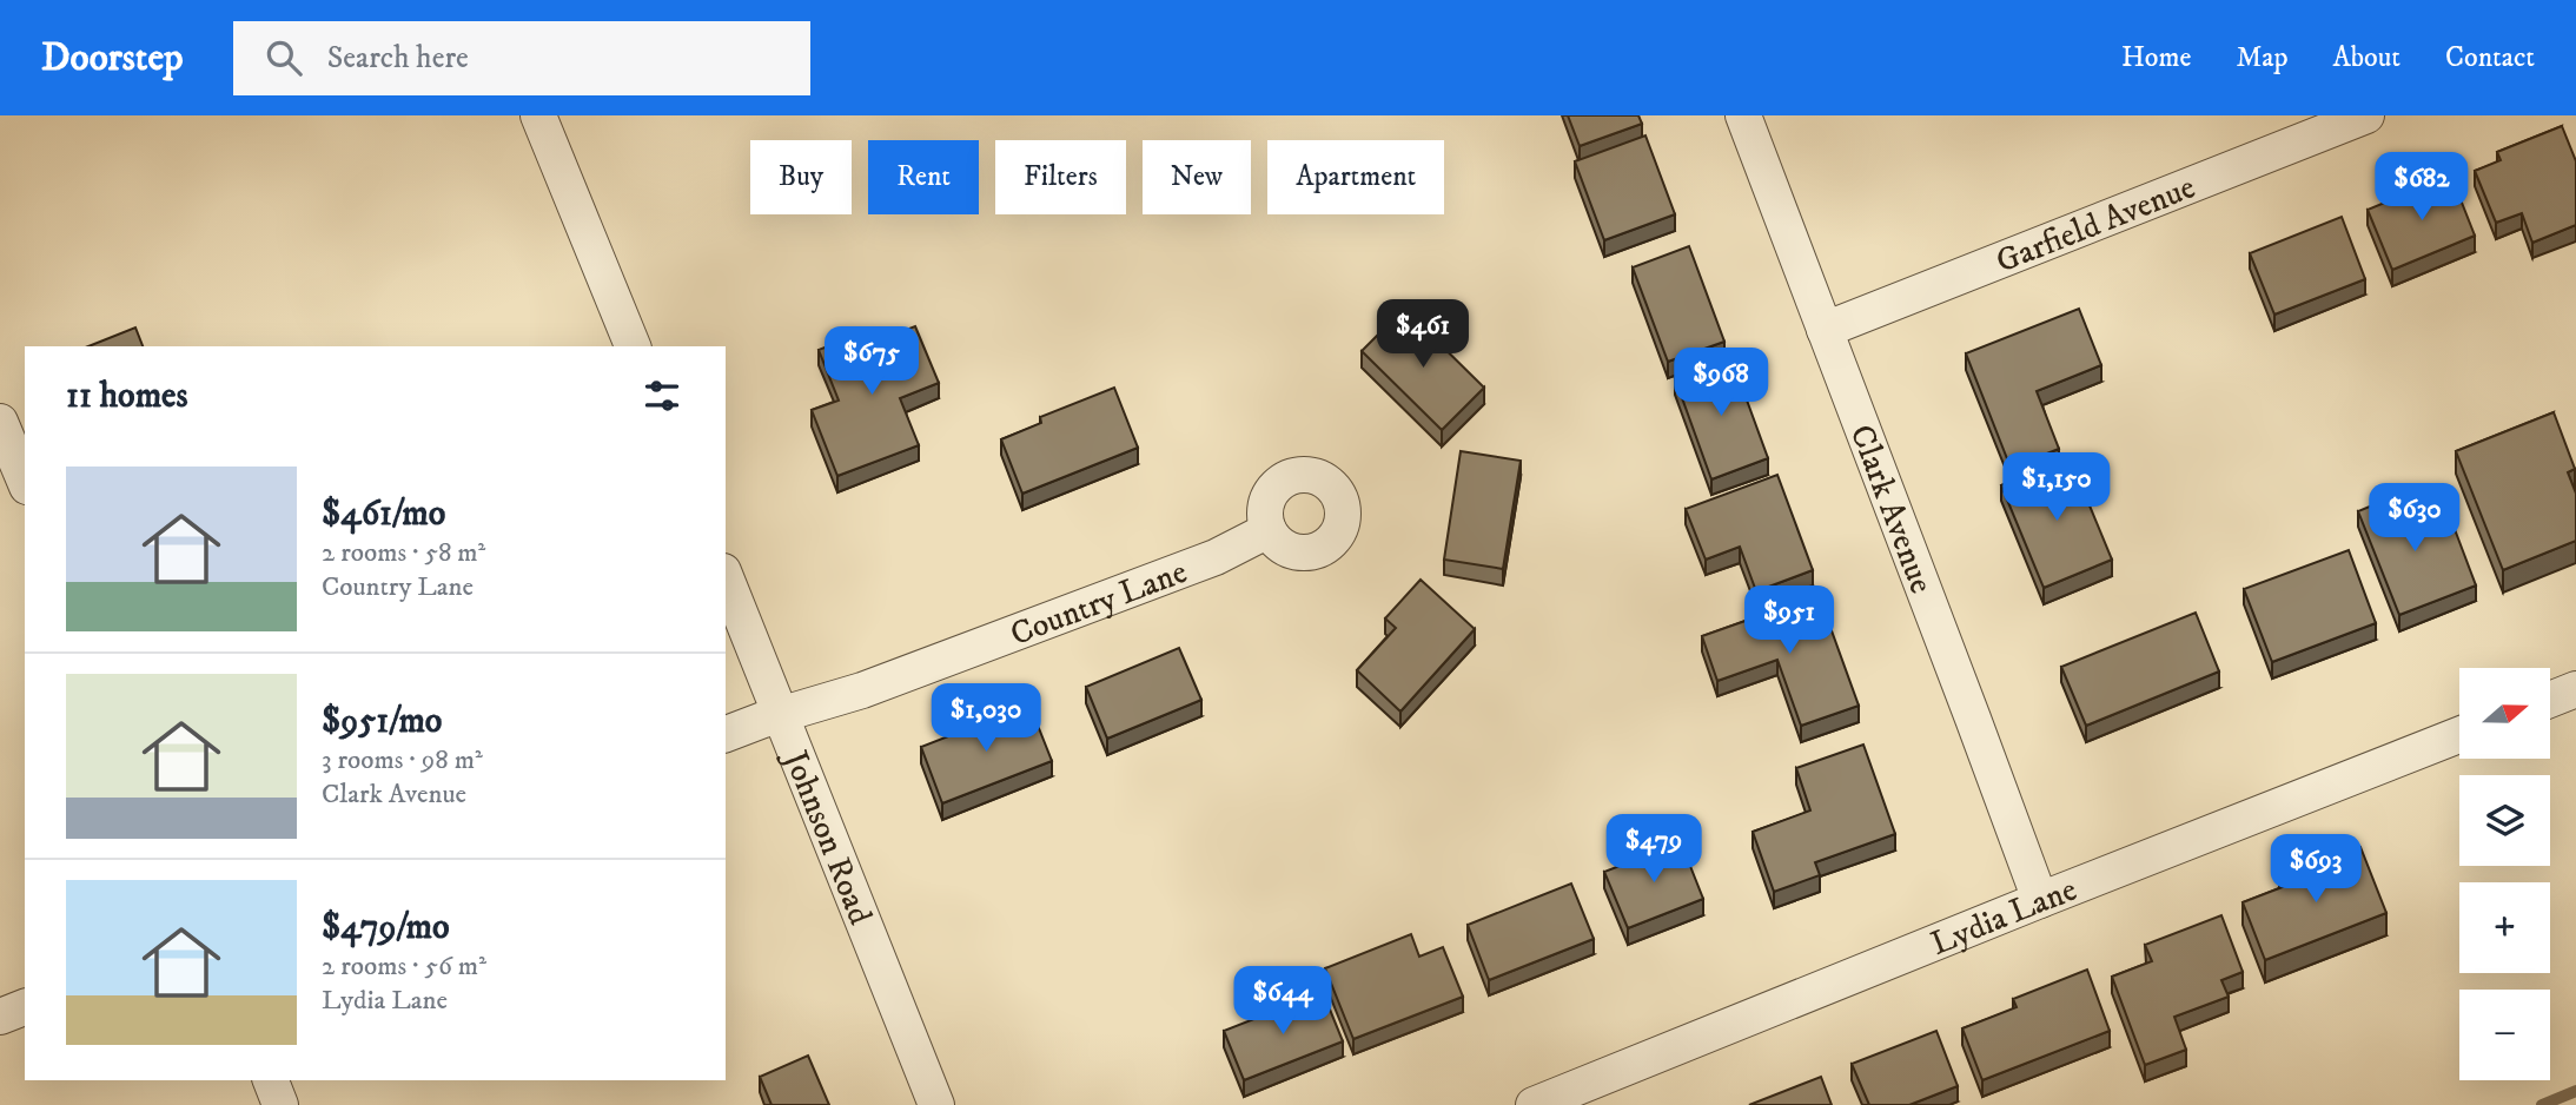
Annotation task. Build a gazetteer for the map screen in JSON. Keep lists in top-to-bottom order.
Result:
{
  "streets": {
    "street": [
      "Garfield Avenue",
      "Clark Avenue",
      "Country Lane",
      "Johnson Road",
      "Lydia Lane"
    ]
  },
  "crossings": [
    ["Garfield Avenue", "Clark Avenue"],
    ["Clark Avenue", "Lydia Lane"],
    ["Country Lane", "Johnson Road"]
  ],
  "north": "right",
  "page": {
    "header": "Doorstep",
    "search": "Search here",
    "nav": [
      "Home",
      "Map",
      "About",
      "Contact"
    ],
    "chip": [
      "Buy",
      "Rent",
      "Filters",
      "New",
      "Apartment"
    ],
    "price": [
      "$682",
      "$461",
      "$675",
      "$968",
      "$1,150",
      "$630",
      "$951",
      "$1,030",
      "$479",
      "$693",
      "$644"
    ],
    "heading": "11 homes",
    "list": [
      {
        "name": "$461/mo",
        "note": "2 rooms · 58 m² · Country Lane"
      },
      {
        "name": "$951/mo",
        "note": "3 rooms · 98 m² · Clark Avenue"
      },
      {
        "name": "$479/mo",
        "note": "2 rooms · 56 m² · Lydia Lane"
      }
    ],
    "map_buttons": ["+", "−"]
  }
}
